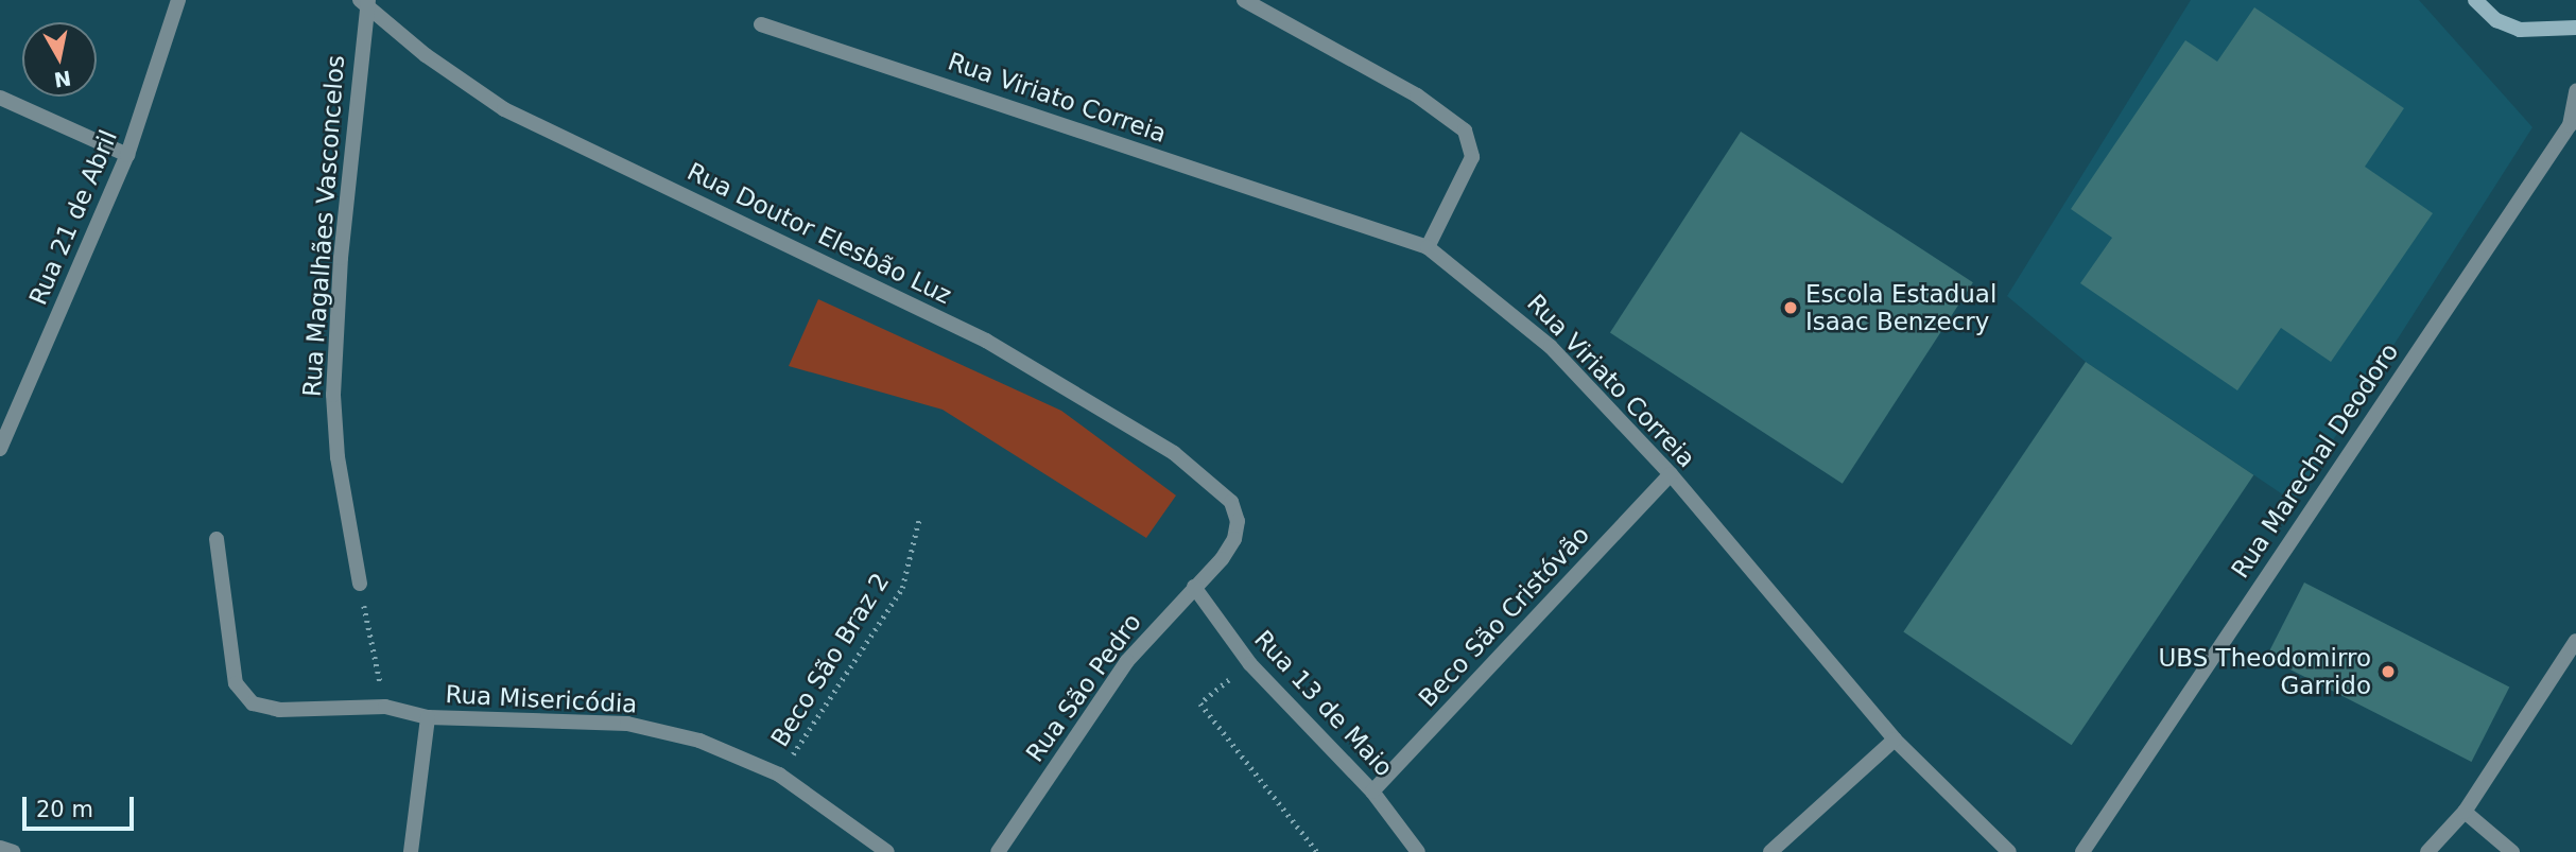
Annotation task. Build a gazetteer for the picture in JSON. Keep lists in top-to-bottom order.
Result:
{
  "streets": {
    "street": [
      "Rua Viriato Correia",
      "Rua 21 de Abril",
      "Rua Magalhães Vasconcelos",
      "Rua Doutor Elesbão Luz",
      "Rua Marechal Deodoro",
      "Beco São Cristóvão",
      "Rua São Pedro",
      "Rua Misericódia",
      "Rua 13 de Maio"
    ],
    "path": ["Beco São Braz 2"]
  },
  "crossings": [
    ["Rua Viriato Correia", "Beco São Cristóvão"],
    ["Rua Magalhães Vasconcelos", "Rua Doutor Elesbão Luz"],
    ["Rua Doutor Elesbão Luz", "Rua São Pedro"],
    ["Beco São Cristóvão", "Rua 13 de Maio"],
    ["Beco São Braz 2", "Rua Misericódia"],
    ["Rua São Pedro", "Rua 13 de Maio"]
  ],
  "places": ["Escola Estadual Isaac Benzecry", "UBS Theodomirro Garrido"],
  "scale_bar": "20 m",
  "north": "bottom"
}
